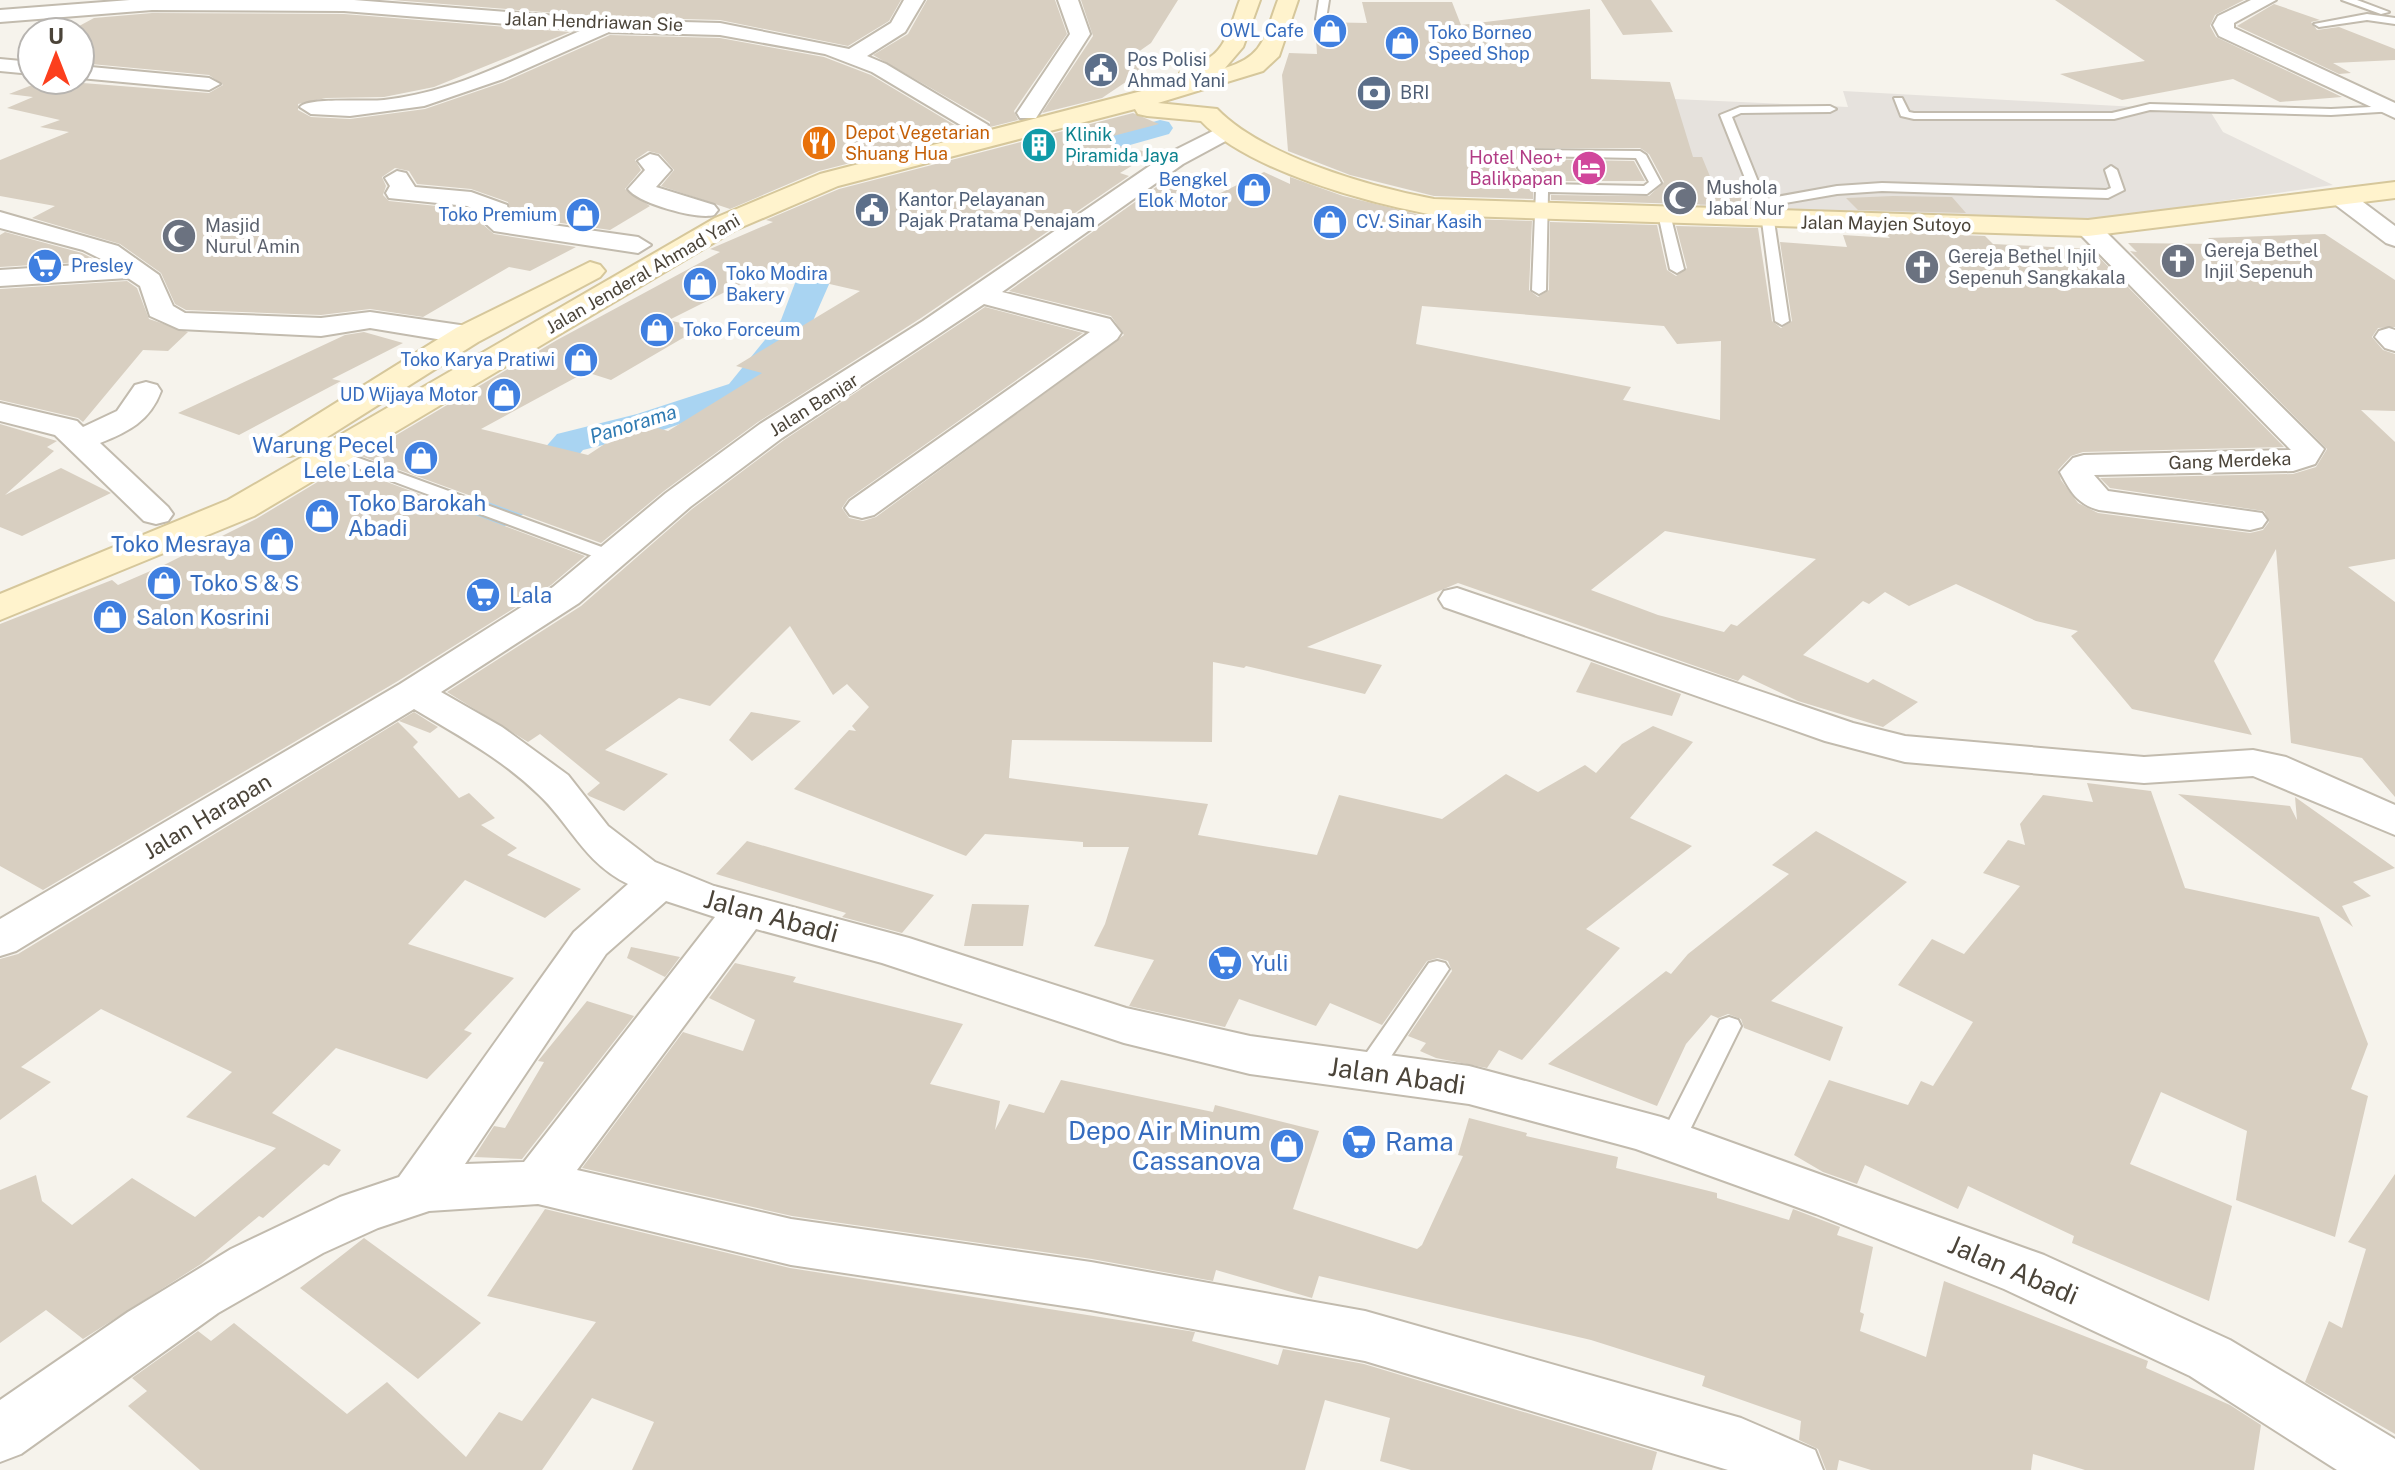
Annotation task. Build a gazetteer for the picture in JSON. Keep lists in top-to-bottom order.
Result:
{
  "streets": {
    "main road": ["Jalan Mayjen Sutoyo", "Jalan Jenderal Ahmad Yani"],
    "street": [
      "Jalan Hendriawan Sie",
      "Jalan Banjar",
      "Gang Merdeka",
      "Jalan Harapan",
      "Jalan Abadi"
    ]
  },
  "crossings": [
    ["Jalan Hendriawan Sie", "Jalan Jenderal Ahmad Yani"],
    ["Jalan Mayjen Sutoyo", "Jalan Jenderal Ahmad Yani"],
    ["Jalan Mayjen Sutoyo", "Jalan Banjar"],
    ["Jalan Mayjen Sutoyo", "Gang Merdeka"],
    ["Jalan Jenderal Ahmad Yani", "Jalan Banjar"],
    ["Jalan Banjar", "Jalan Harapan"],
    ["Jalan Banjar", "Jalan Abadi"],
    ["Jalan Harapan", "Jalan Abadi"]
  ],
  "water": ["Panorama"],
  "places": {
    "shop": [
      "OWL Cafe",
      "Toko Borneo Speed Shop",
      "Bengkel Elok Motor",
      "Toko Premium",
      "CV. Sinar Kasih",
      "Toko Modira Bakery",
      "Toko Forceum",
      "Toko Karya Pratiwi",
      "UD Wijaya Motor",
      "Warung Pecel Lele Lela",
      "Toko Barokah Abadi",
      "Toko Mesraya",
      "Toko S & S",
      "Salon Kosrini",
      "Depo Air Minum Cassanova"
    ],
    "public building": ["Pos Polisi Ahmad Yani", "Kantor Pelayanan Pajak Pratama Penajam"],
    "bank": ["BRI"],
    "restaurant": ["Depot Vegetarian Shuang Hua"],
    "building": ["Klinik Piramida Jaya"],
    "hotel": ["Hotel Neo+ Balikpapan"],
    "mosque": ["Mushola Jabal Nur", "Masjid Nurul Amin"],
    "church": ["Gereja Bethel Injil Sepenuh", "Gereja Bethel Injil Sepenuh Sangkakala"],
    "supermarket": [
      "Presley",
      "Lala",
      "Yuli",
      "Rama"
    ]
  },
  "north": "top"
}
